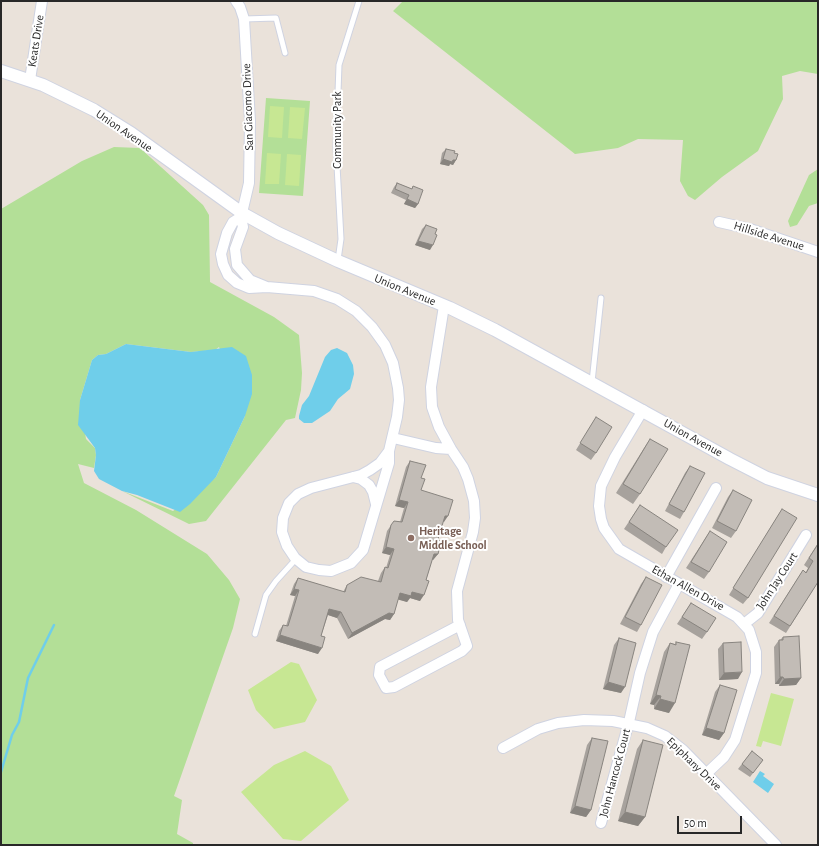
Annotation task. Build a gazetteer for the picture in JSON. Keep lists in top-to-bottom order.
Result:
{
  "streets": {
    "street": [
      "Keats Drive",
      "San Giacomo Drive",
      "Union Avenue",
      "Hillside Avenue",
      "John Jay Court",
      "Ethan Allen Drive",
      "Epiphany Drive",
      "John Hancock Court"
    ],
    "lane": ["Community Park"]
  },
  "crossings": [
    ["Keats Drive", "Union Avenue"],
    ["San Giacomo Drive", "Union Avenue"],
    ["Community Park", "Union Avenue"],
    ["Union Avenue", "Ethan Allen Drive"],
    ["John Jay Court", "Ethan Allen Drive"],
    ["Ethan Allen Drive", "Epiphany Drive"],
    ["Ethan Allen Drive", "John Hancock Court"],
    ["Epiphany Drive", "John Hancock Court"]
  ],
  "places": ["Heritage Middle School"],
  "scale_bar": "50 m"
}
